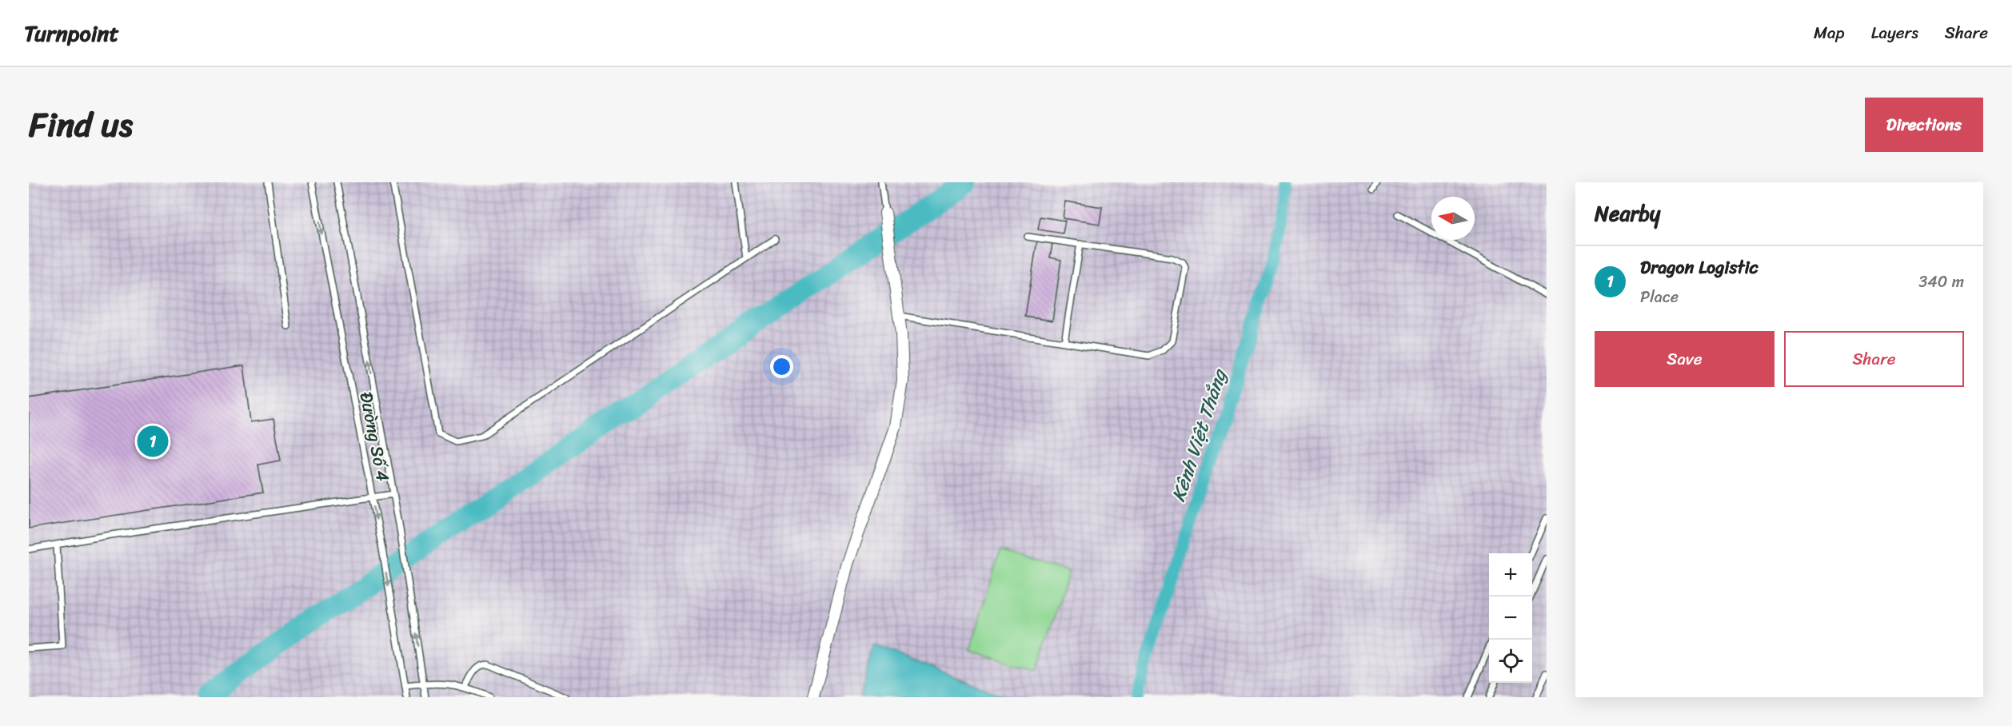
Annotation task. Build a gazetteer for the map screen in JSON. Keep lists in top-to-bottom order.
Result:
{
  "streets": {
    "lane": ["Đường Số 4"]
  },
  "water": ["Kênh Việt Thắng"],
  "north": "left",
  "page": {
    "header": "Turnpoint",
    "nav": ["Map", "Layers", "Share"],
    "title": "Find us",
    "buttons": [
      "Directions",
      ["Save", "Share"]
    ],
    "heading": "Nearby",
    "list": [
      {
        "mark": "1",
        "name": "Dragon Logistic",
        "note": "Place",
        "value": "340 m"
      }
    ],
    "pins": "1",
    "map_buttons": ["+", "−"]
  }
}
